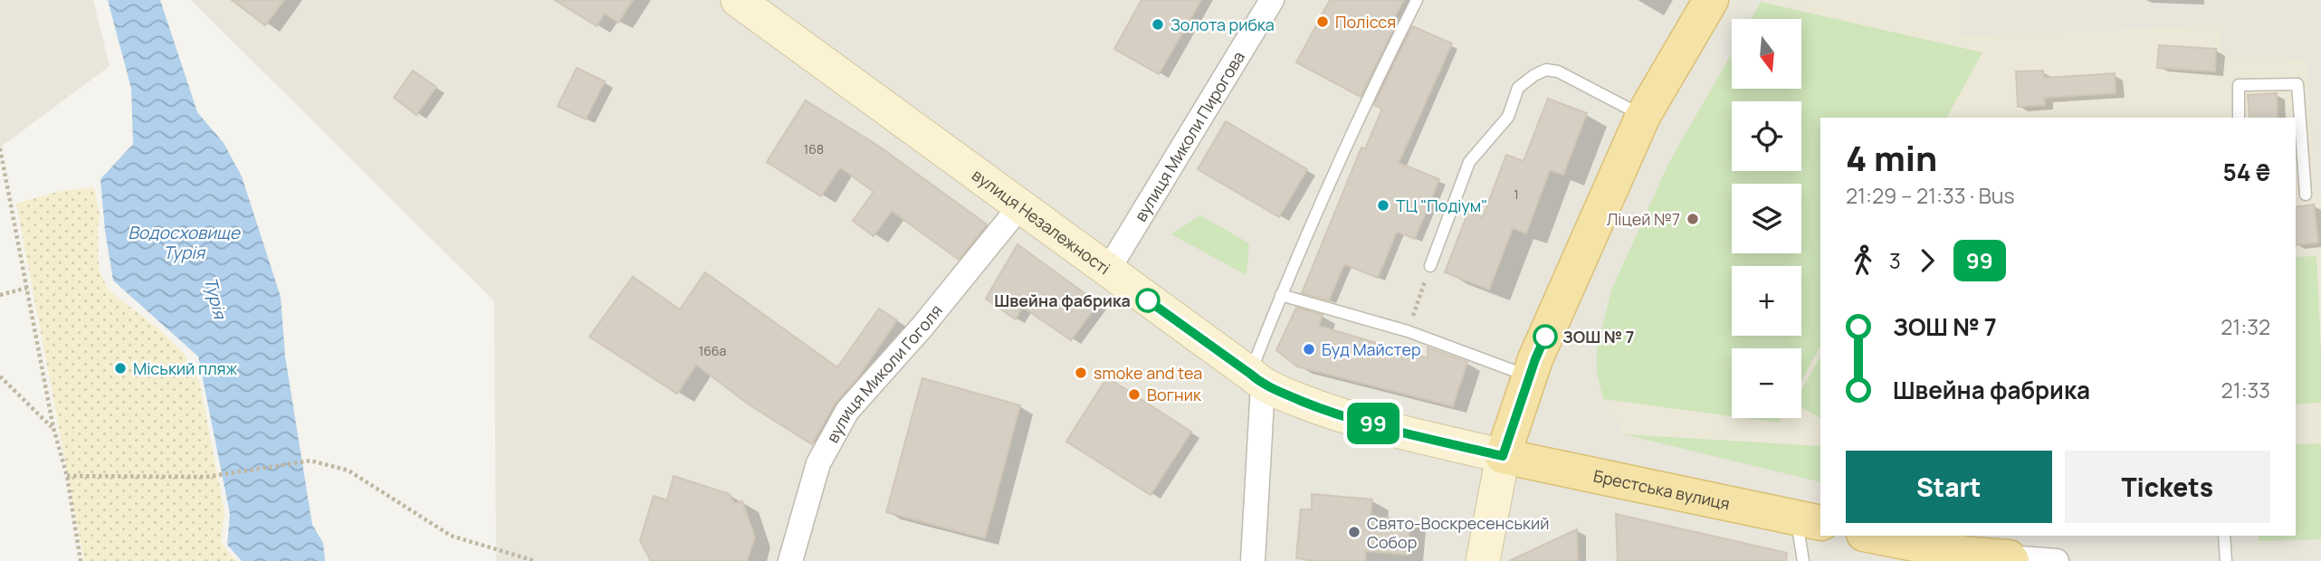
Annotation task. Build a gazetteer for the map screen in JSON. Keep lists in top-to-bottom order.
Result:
{
  "streets": {
    "main road": ["вулиця Незалежності", "Брестська вулиця"],
    "street": ["вулиця Миколи Пирогова", "вулиця Миколи Гоголя"]
  },
  "crossings": [
    ["вулиця Миколи Пирогова", "вулиця Незалежності"],
    ["вулиця Незалежності", "вулиця Миколи Гоголя"],
    ["вулиця Незалежності", "Брестська вулиця"]
  ],
  "water": ["Водосховище Турія", "Турія"],
  "places": [
    "Полісся",
    "Золота рибка",
    "ТЦ \"Подіум\"",
    "Ліцей №7",
    "Швейна фабрика",
    "ЗОШ № 7",
    "Буд Майстер",
    "Міський пляж",
    "smoke and tea",
    "Вогник",
    "Свято-Воскресенський Собор"
  ],
  "lines": ["bus line 99"],
  "house_numbers": ["168", "1", "166а"],
  "north": "bottom",
  "page": {
    "on_map": "99",
    "map_buttons": ["+", "−"],
    "heading": ["4 min", "21:29 – 21:33 · Bus", "54 ₴"],
    "legs": ["3", "99"],
    "list": [
      {
        "name": "ЗОШ № 7",
        "value": "21:32"
      },
      {
        "name": "Швейна фабрика",
        "value": "21:33"
      }
    ],
    "buttons": ["Start", "Tickets"]
  }
}
